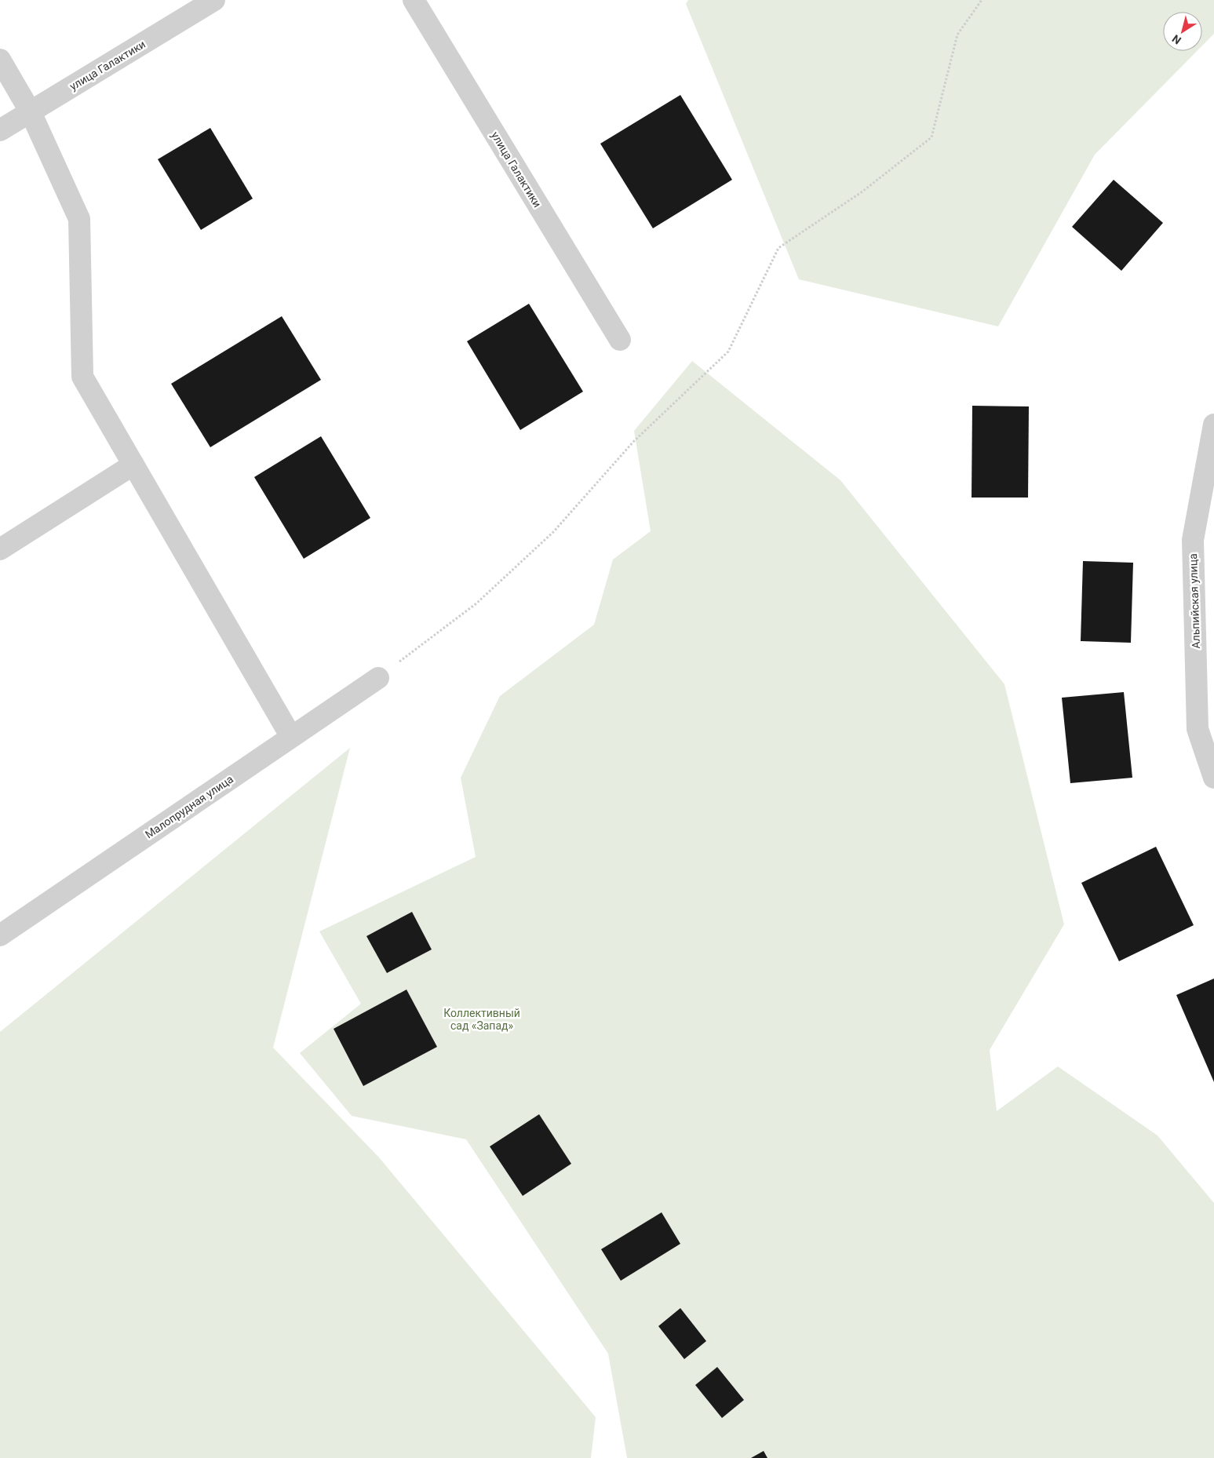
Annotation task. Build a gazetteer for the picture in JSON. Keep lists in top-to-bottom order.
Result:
{
  "streets": {
    "street": ["улица Галактики", "Альпийская улица", "Малопрудная улица"]
  },
  "parks": ["Коллективный сад «Запад»"],
  "north": "bottom left"
}
